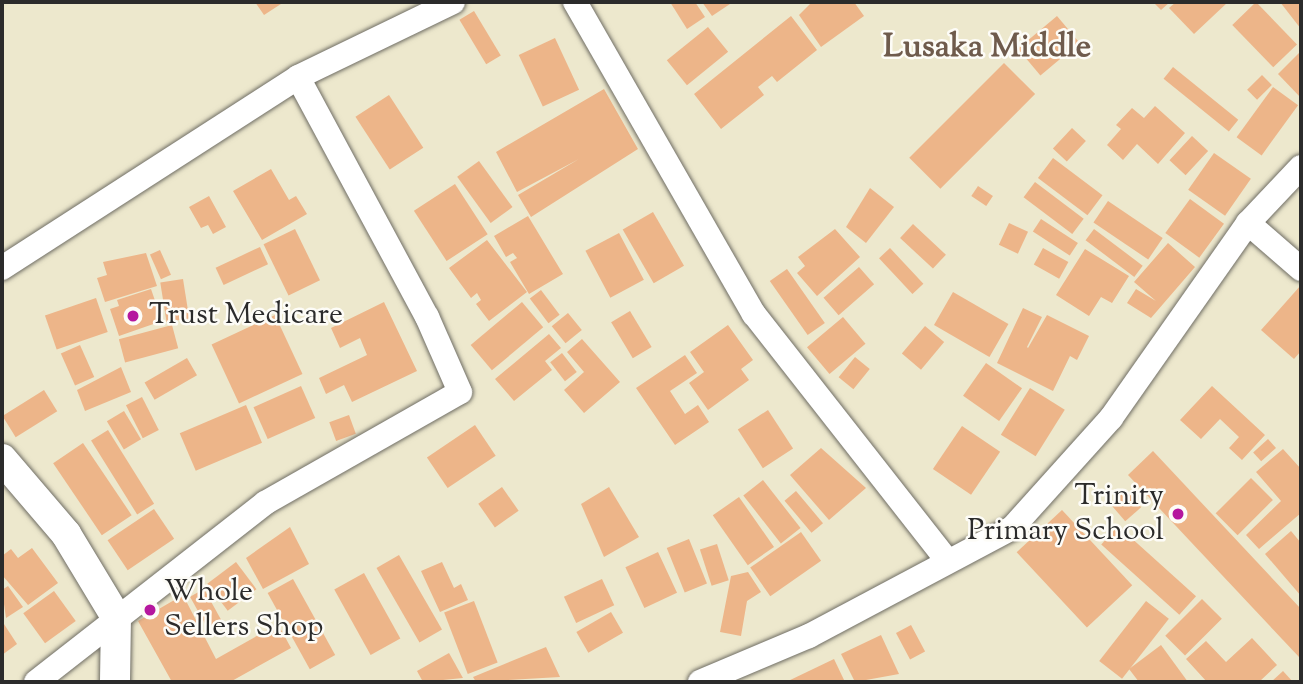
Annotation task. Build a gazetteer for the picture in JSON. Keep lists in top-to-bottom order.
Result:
{
  "districts": ["Lusaka Middle"],
  "places": ["Trust Medicare", "Trinity Primary School", "Whole Sellers Shop"]
}
